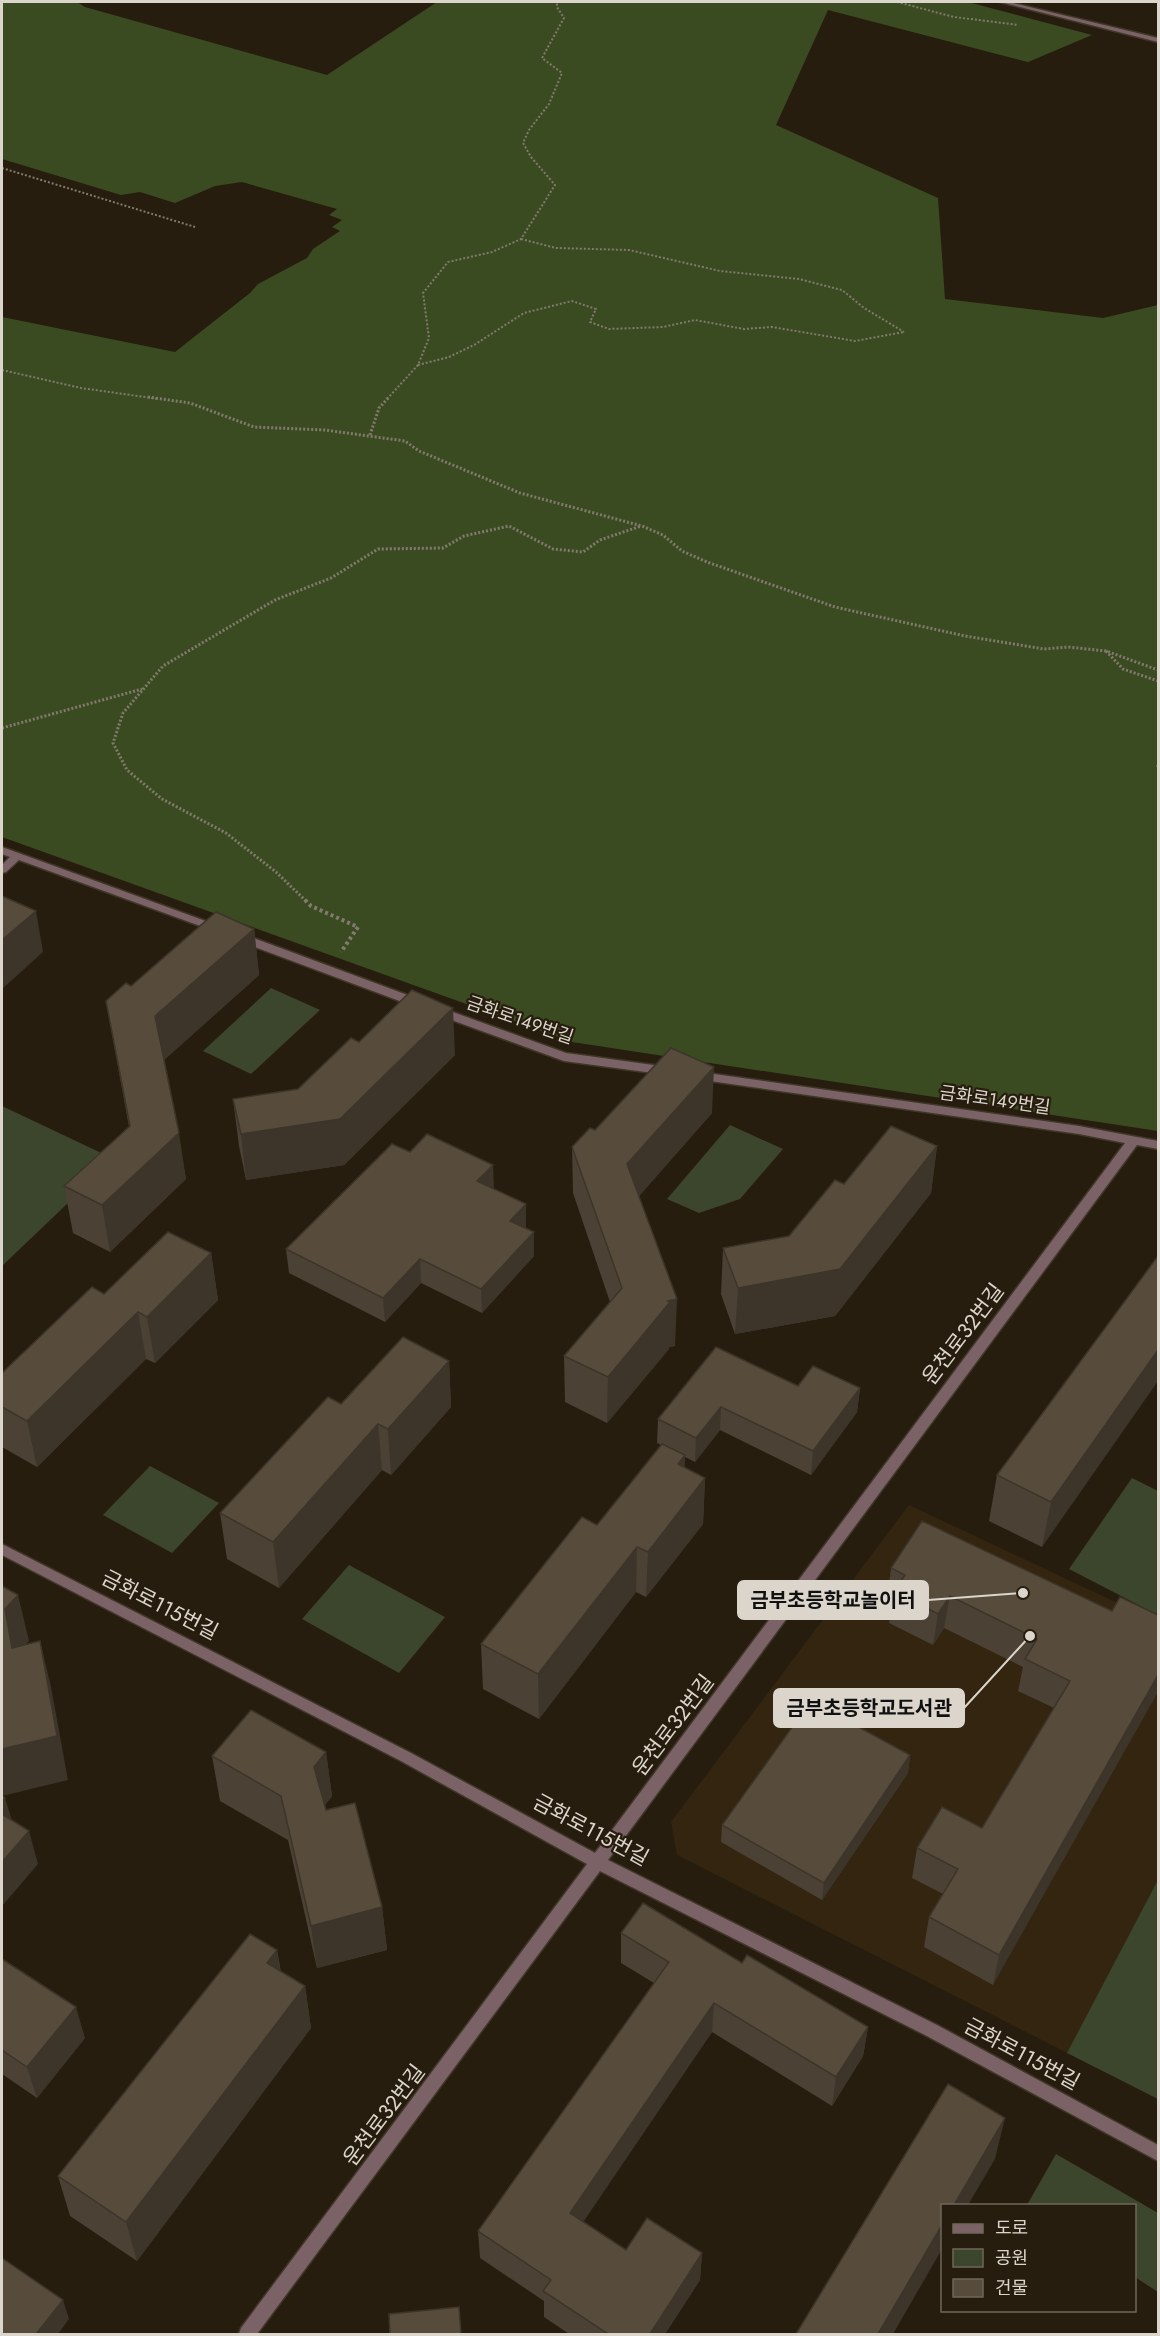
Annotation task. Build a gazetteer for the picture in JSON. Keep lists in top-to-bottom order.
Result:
{
  "streets": {
    "street": ["금화로149번길", "운천로32번길", "금화로115번길"]
  },
  "crossings": [
    ["금화로149번길", "운천로32번길"],
    ["운천로32번길", "금화로115번길"]
  ],
  "places": ["금부초등학교놀이터", "금부초등학교도서관"],
  "legend": ["도로", "공원", "건물"]
}
